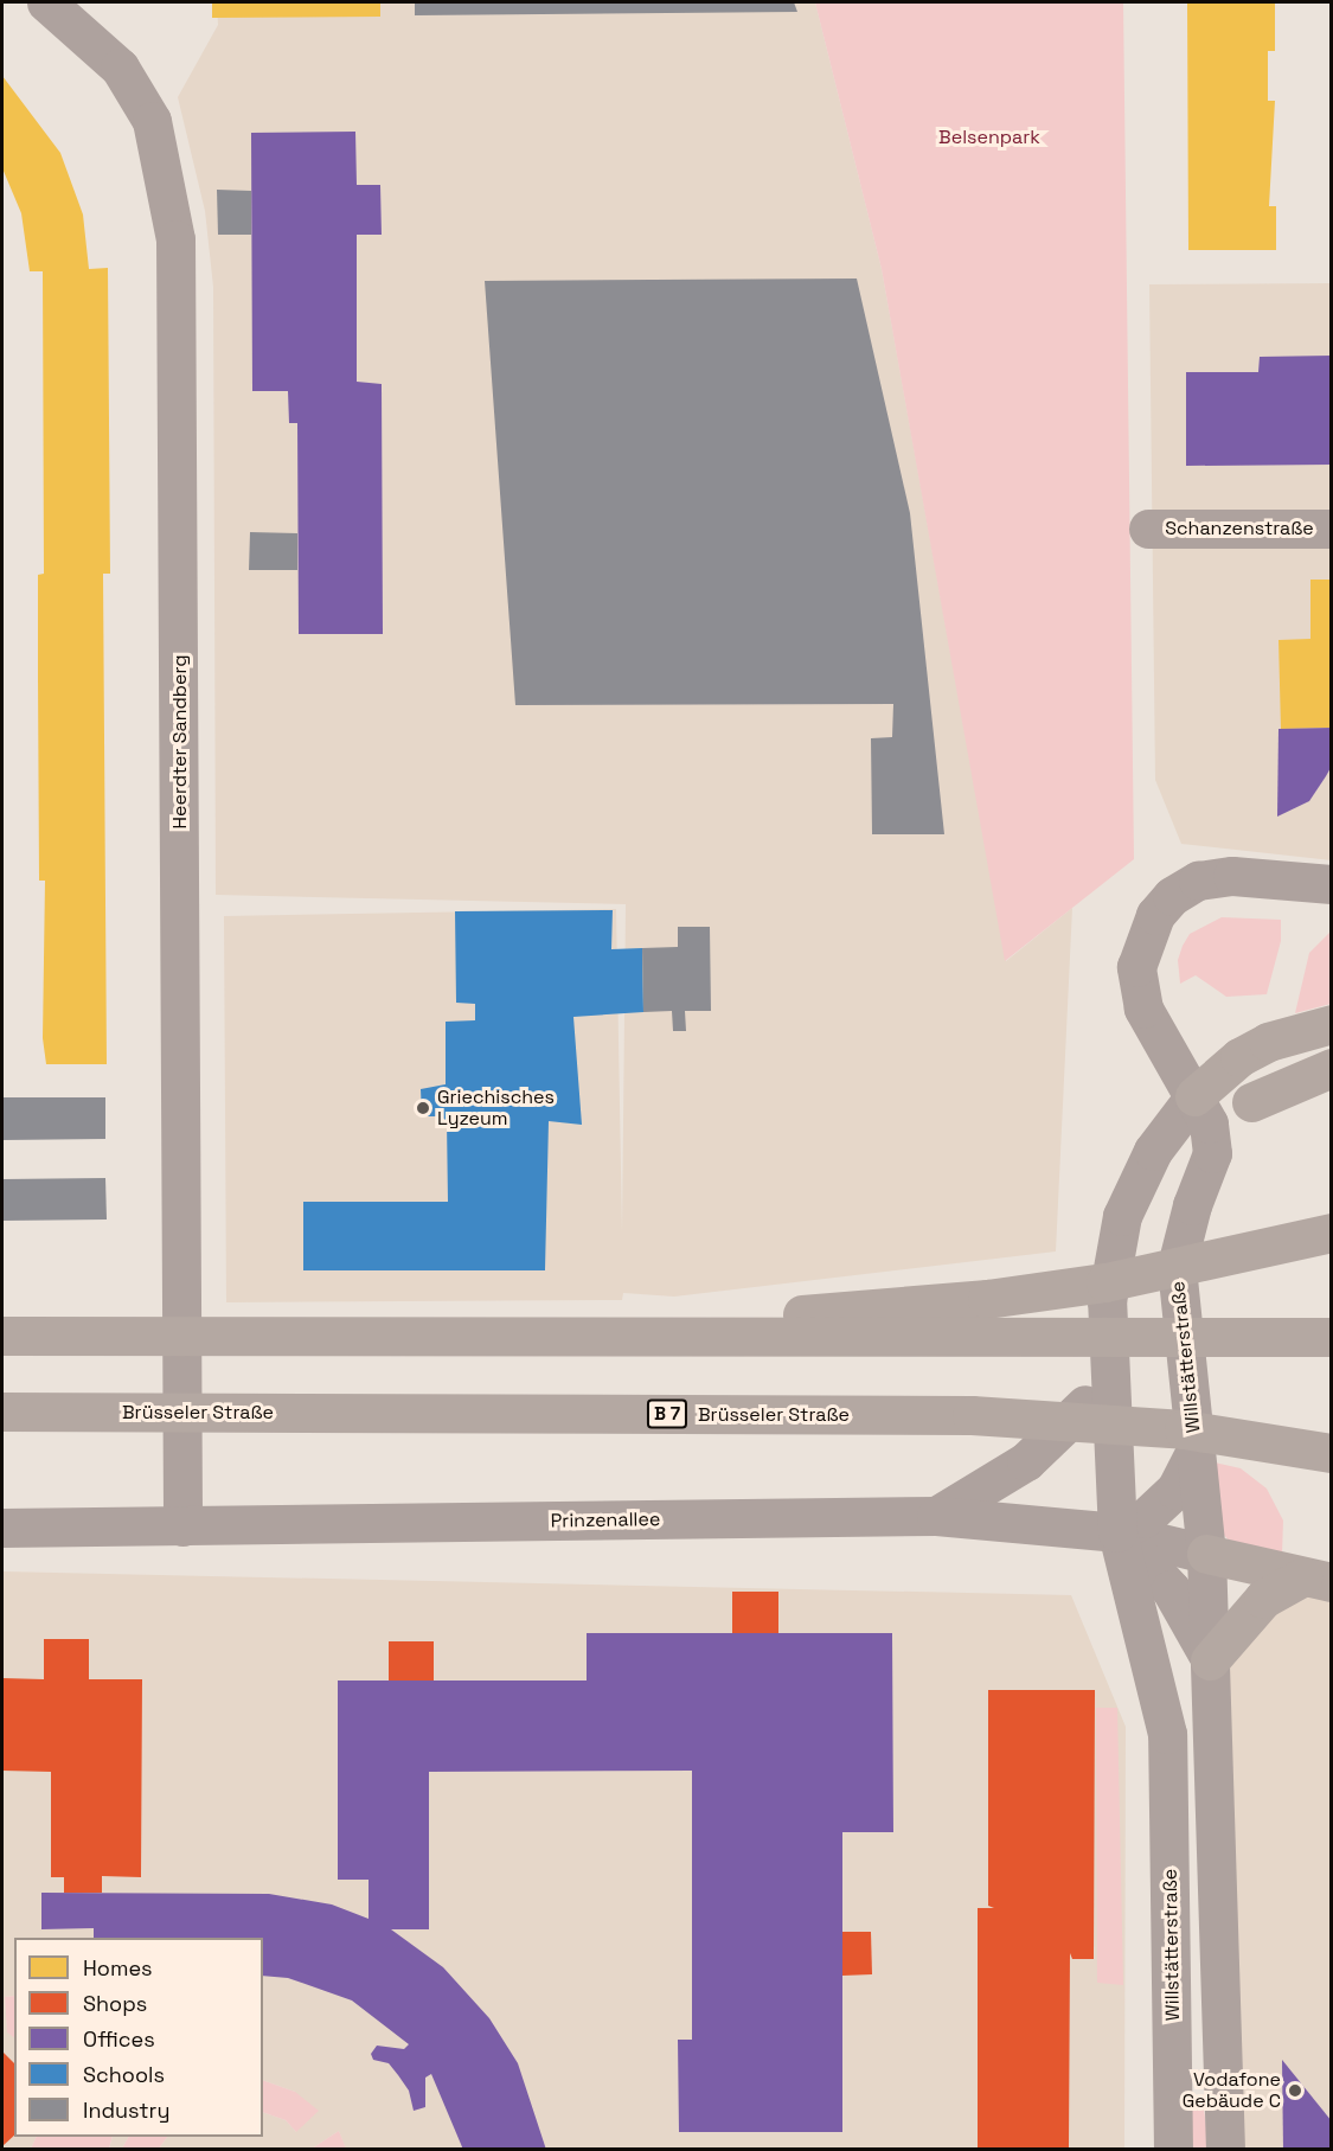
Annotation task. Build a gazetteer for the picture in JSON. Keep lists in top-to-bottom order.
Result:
{
  "streets": {
    "highway": ["Brüsseler Straße", "B 7"],
    "street": [
      "Schanzenstraße",
      "Heerdter Sandberg",
      "Willstätterstraße",
      "Prinzenallee"
    ]
  },
  "crossings": [
    ["Heerdter Sandberg", "Prinzenallee"],
    ["Willstätterstraße", "Prinzenallee"]
  ],
  "parks": ["Belsenpark"],
  "places": ["Griechisches Lyzeum", "Vodafone Gebäude C"],
  "legend": [
    "Homes",
    "Shops",
    "Offices",
    "Schools",
    "Industry"
  ]
}
